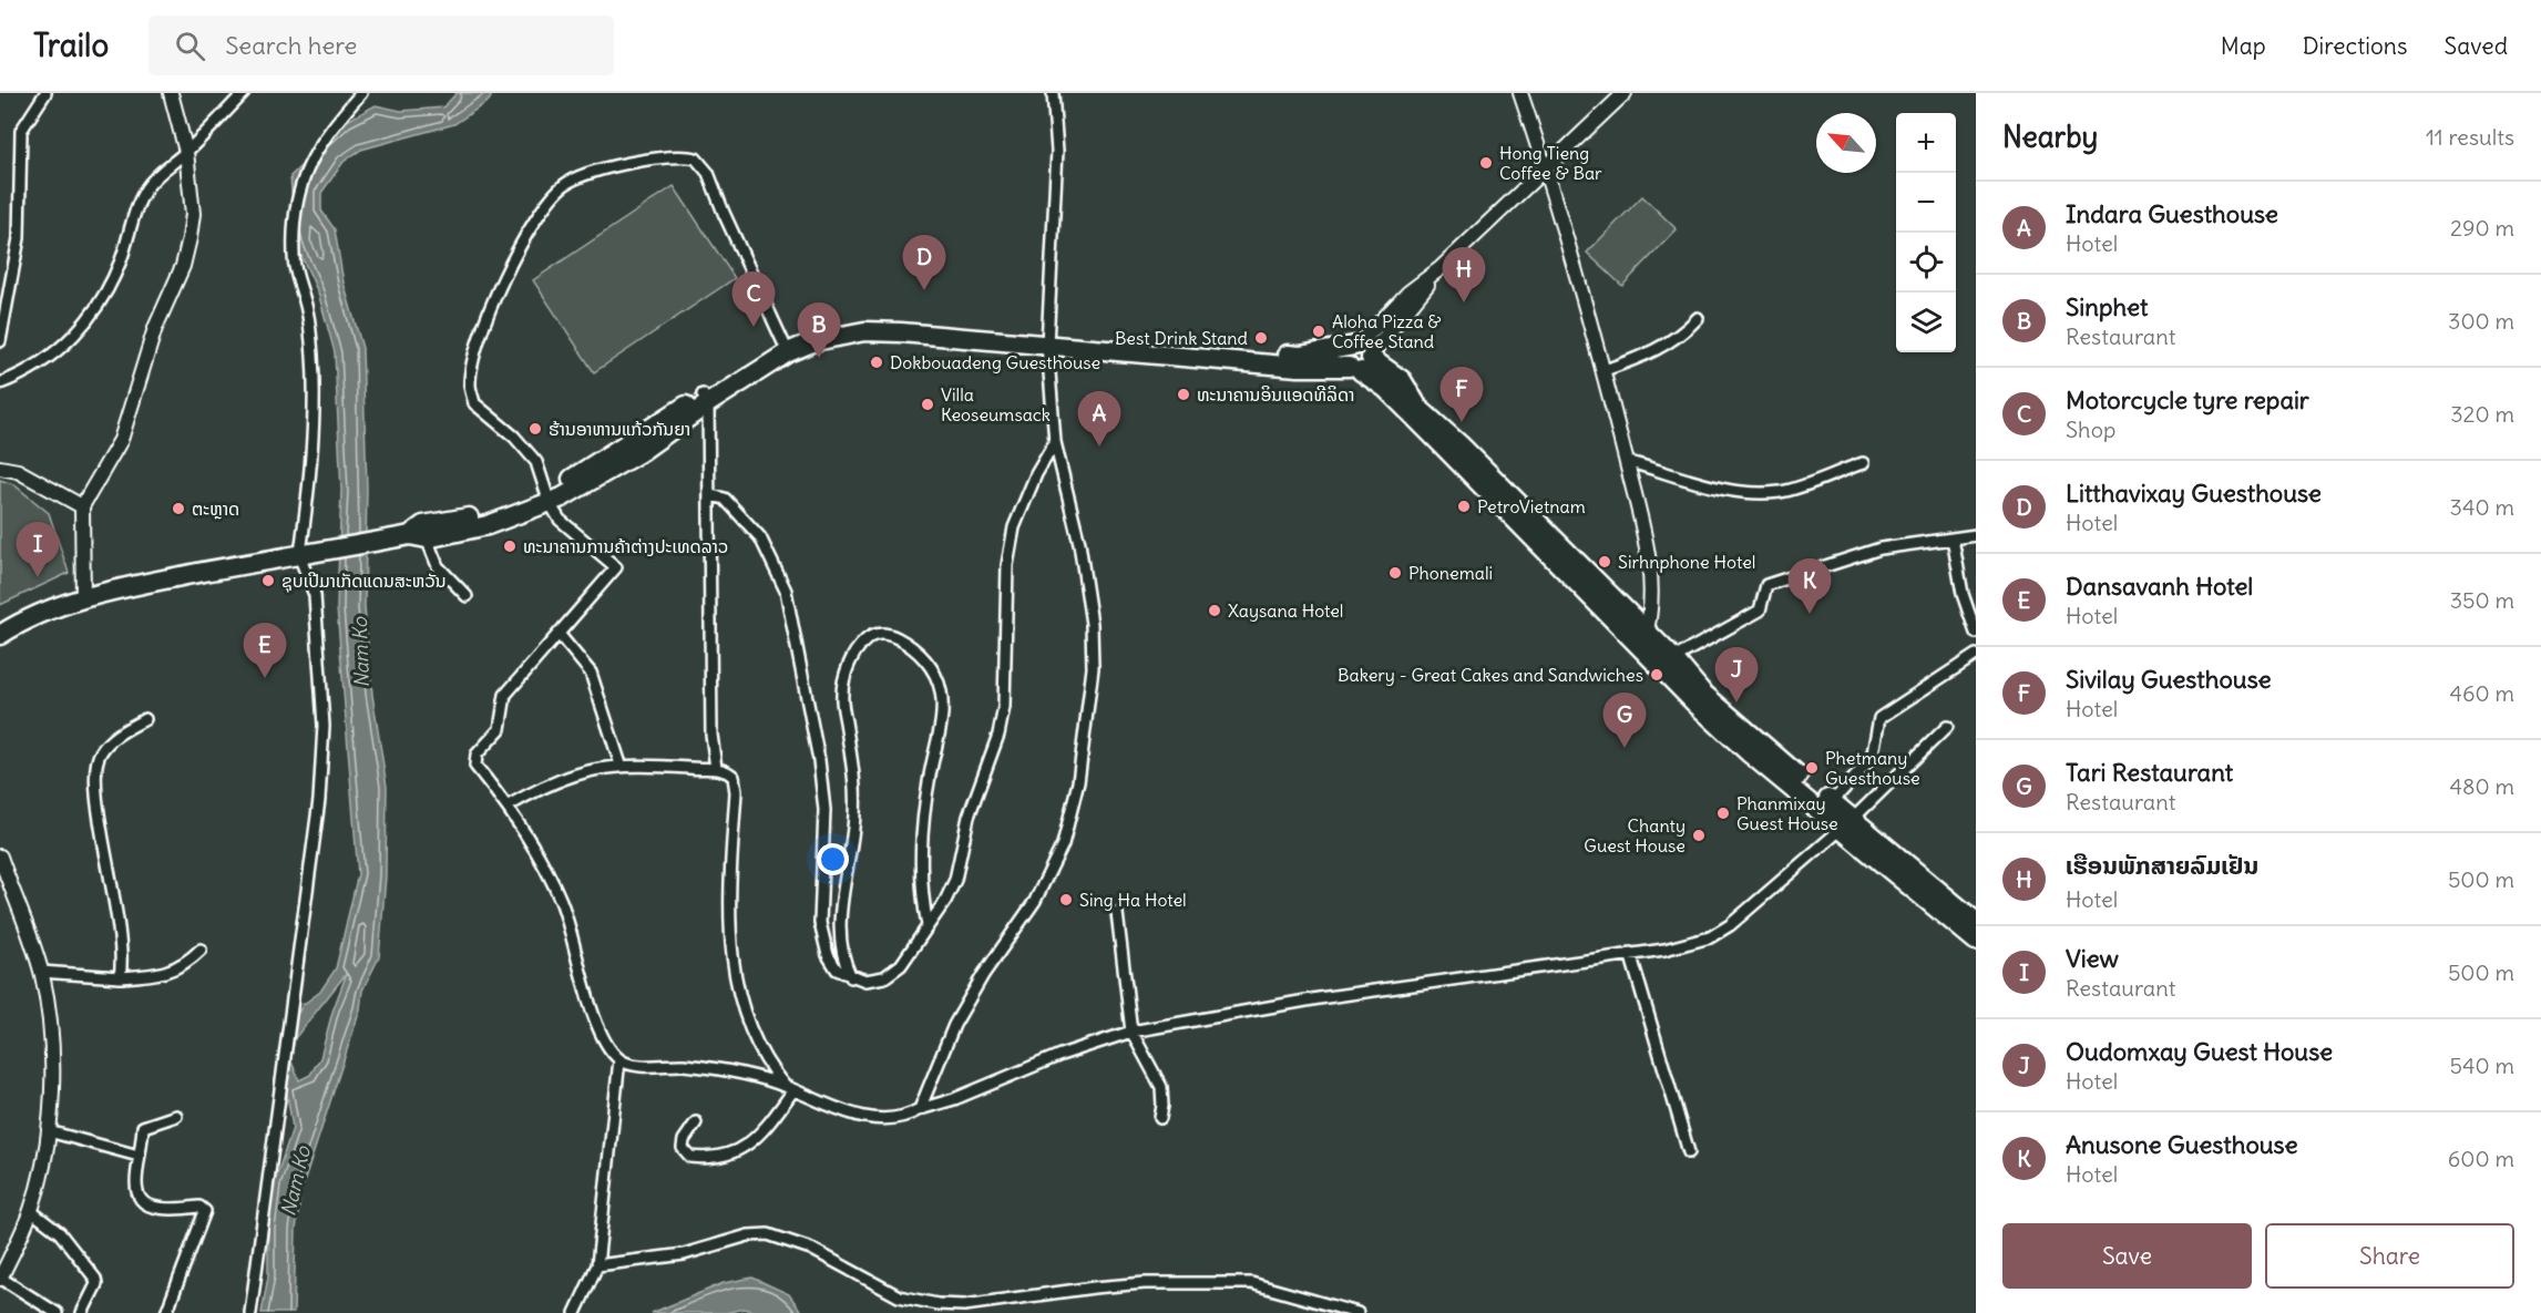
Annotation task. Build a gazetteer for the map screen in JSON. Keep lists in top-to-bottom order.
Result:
{
  "water": ["Nam Ko"],
  "places": [
    "Hong Tieng Coffee & Bar",
    "Aloha Pizza & Coffee Stand",
    "Best Drink Stand",
    "Dokbouadeng Guesthouse",
    "ທະນາຄານອິນແອດທີລິດາ",
    "Villa Keoseumsack",
    "ຮ້ານອາຫານແກ້ວກັນຍາ",
    "PetroVietnam",
    "ຕະຫຼາດ",
    "ທະນາຄານການຄ້າຕ່າງປະເທດລາວ",
    "Sirhnphone Hotel",
    "Phonemali",
    "ຊຸບເປີມາເກັດແດນສະຫວັນ",
    "Xaysana Hotel",
    "Bakery - Great Cakes and Sandwiches",
    "Phetmany Guesthouse",
    "Phanmixay Guest House",
    "Chanty Guest House",
    "Sing Ha Hotel"
  ],
  "north": "top left",
  "page": {
    "header": "Trailo",
    "search": "Search here",
    "nav": ["Map", "Directions", "Saved"],
    "heading": ["Nearby", "11 results"],
    "map_buttons": ["+", "−"],
    "list": [
      {
        "mark": "A",
        "name": "Indara Guesthouse",
        "note": "Hotel",
        "value": "290 m"
      },
      {
        "mark": "B",
        "name": "Sinphet",
        "note": "Restaurant",
        "value": "300 m"
      },
      {
        "mark": "C",
        "name": "Motorcycle tyre repair",
        "note": "Shop",
        "value": "320 m"
      },
      {
        "mark": "D",
        "name": "Litthavixay Guesthouse",
        "note": "Hotel",
        "value": "340 m"
      },
      {
        "mark": "E",
        "name": "Dansavanh Hotel",
        "note": "Hotel",
        "value": "350 m"
      },
      {
        "mark": "F",
        "name": "Sivilay Guesthouse",
        "note": "Hotel",
        "value": "460 m"
      },
      {
        "mark": "G",
        "name": "Tari Restaurant",
        "note": "Restaurant",
        "value": "480 m"
      },
      {
        "mark": "H",
        "name": "ເຮືອນພັກສາຍລົມເຢັນ",
        "note": "Hotel",
        "value": "500 m"
      },
      {
        "mark": "I",
        "name": "View",
        "note": "Restaurant",
        "value": "500 m"
      },
      {
        "mark": "J",
        "name": "Oudomxay Guest House",
        "note": "Hotel",
        "value": "540 m"
      },
      {
        "mark": "K",
        "name": "Anusone Guesthouse",
        "note": "Hotel",
        "value": "600 m"
      }
    ],
    "pins": [
      "D",
      "H",
      "C",
      "B",
      "F",
      "A",
      "I",
      "K",
      "E",
      "J",
      "G"
    ],
    "buttons": ["Save", "Share"]
  }
}
